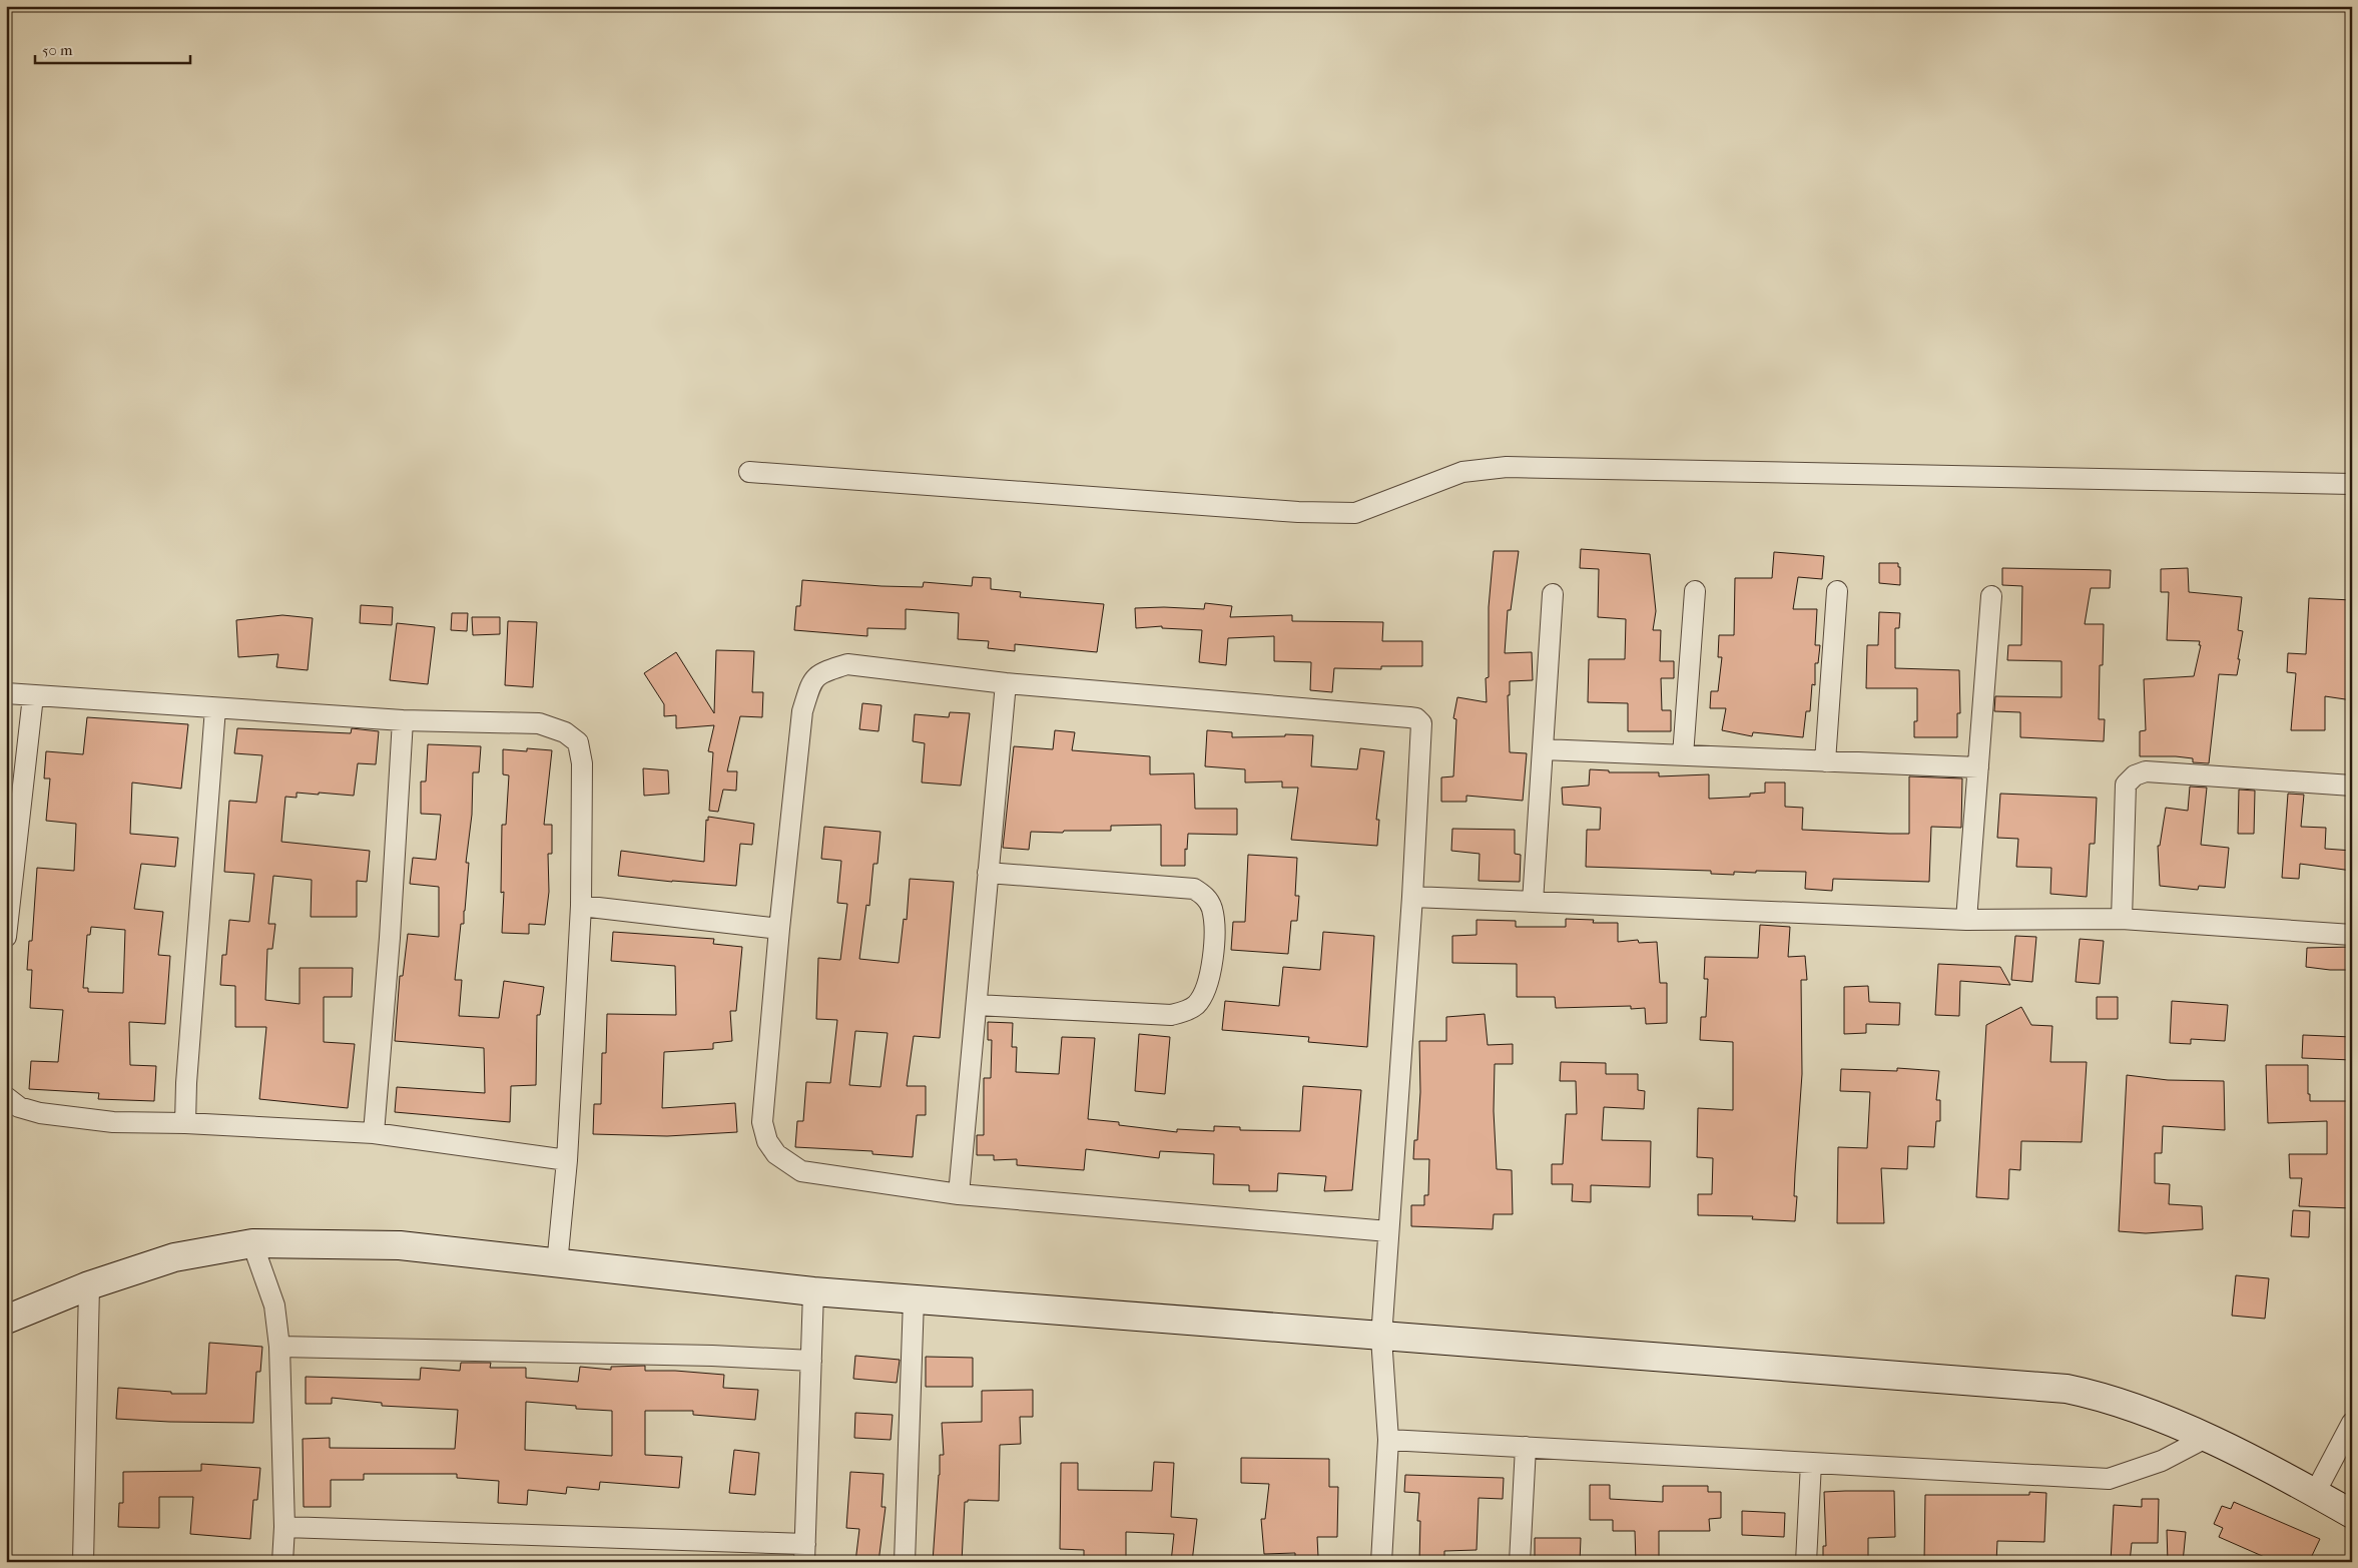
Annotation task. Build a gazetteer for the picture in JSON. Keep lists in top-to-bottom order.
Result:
{
  "scale_bar": "50 m"
}
